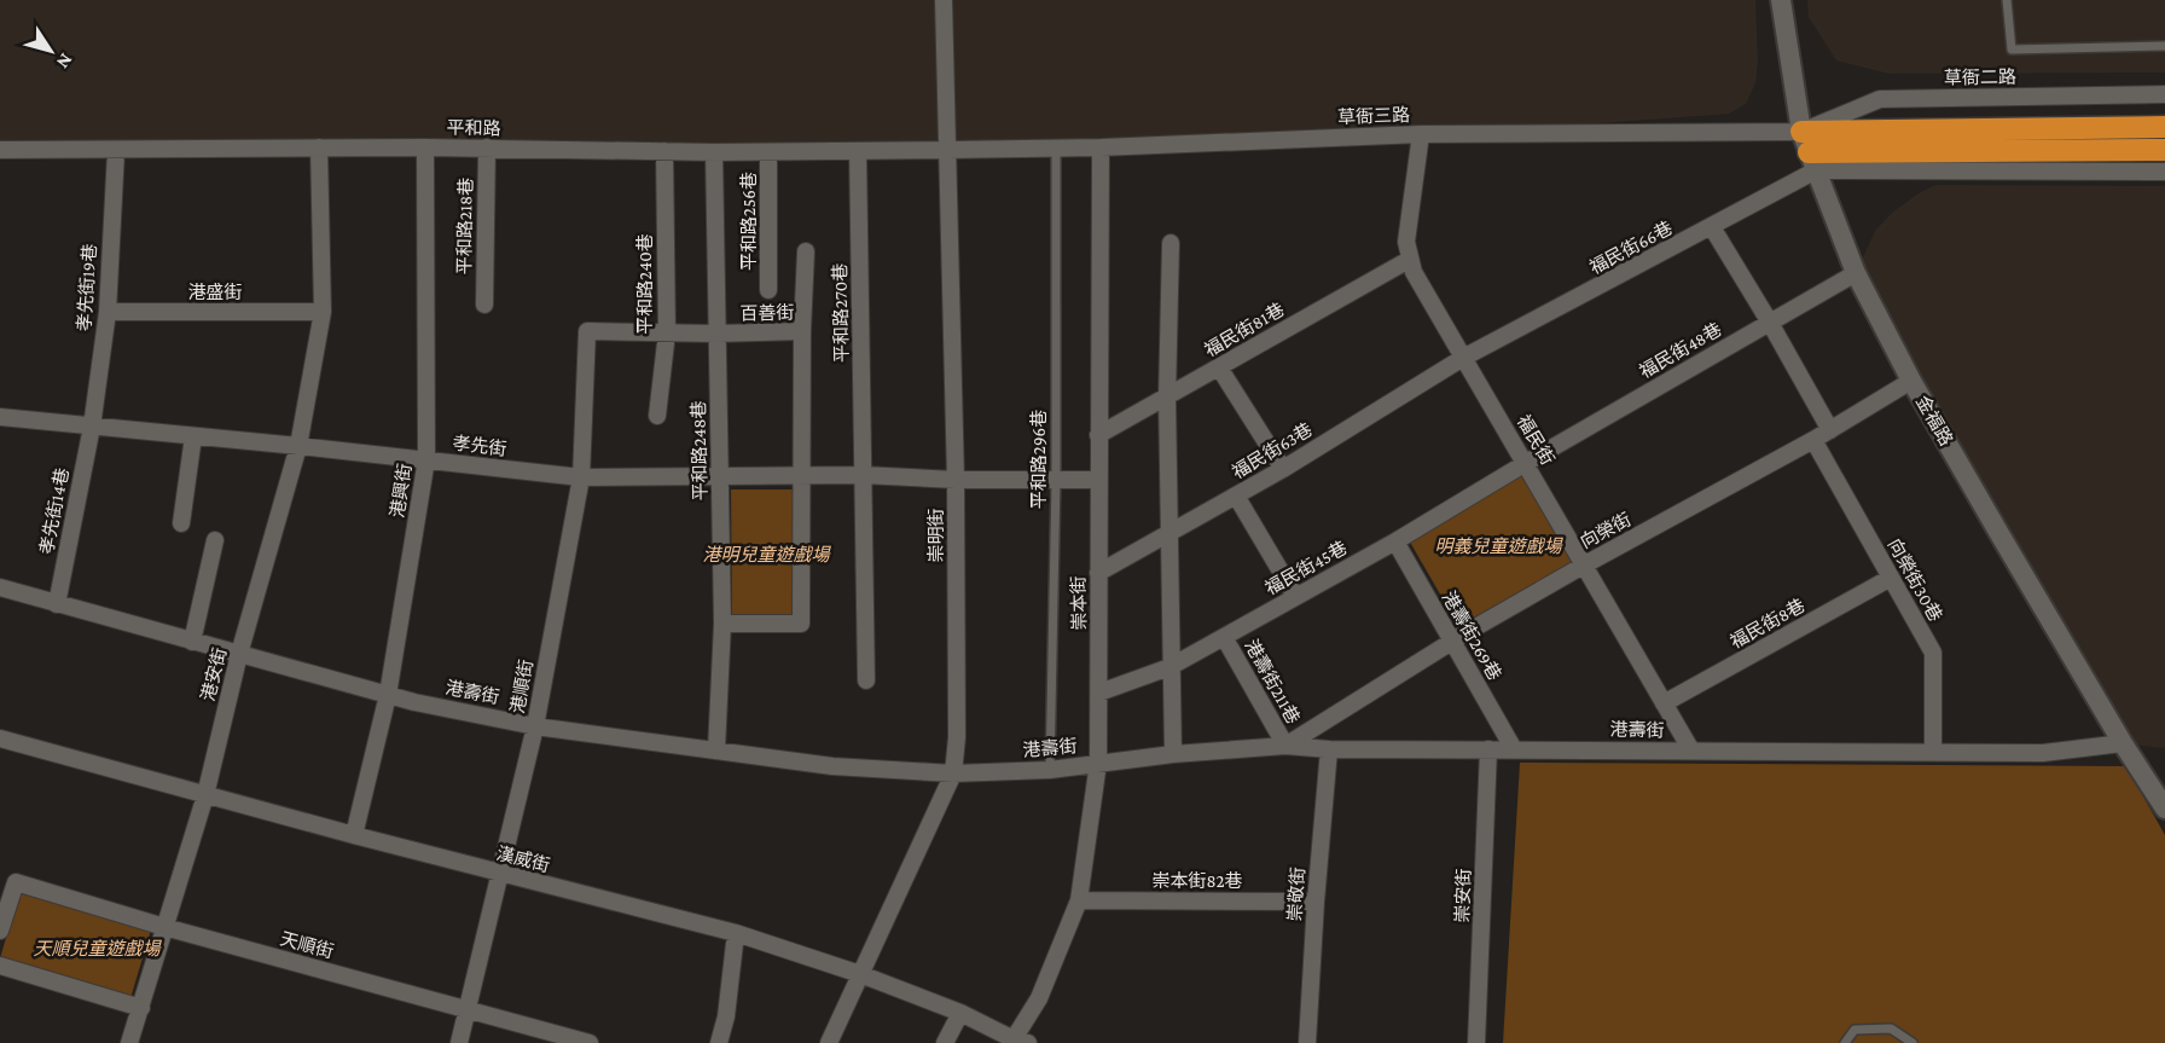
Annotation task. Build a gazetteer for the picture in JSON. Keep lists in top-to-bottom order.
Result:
{
  "streets": {
    "street": [
      "草衙二路",
      "草衙三路",
      "平和路",
      "平和路256巷",
      "平和路218巷",
      "福民街66巷",
      "平和路240巷",
      "孝先街19巷",
      "港盛街",
      "百善街",
      "平和路270巷",
      "福民街81巷",
      "福民街48巷",
      "金福路",
      "福民街",
      "孝先街",
      "平和路248巷",
      "福民街63巷",
      "港興街",
      "孝先街14巷",
      "向榮街",
      "崇明街",
      "福民街45巷",
      "向榮街30巷",
      "崇本街",
      "福民街8巷",
      "港壽街269巷",
      "港安街",
      "港壽街211巷",
      "港順街",
      "港壽街",
      "漢威街",
      "崇本街82巷",
      "崇敬街",
      "崇安街",
      "天順街"
    ],
    "lane": ["平和路296巷"]
  },
  "crossings": [
    ["草衙二路", "草衙三路"],
    ["草衙二路", "金福路"],
    ["草衙三路", "平和路"],
    ["草衙三路", "金福路"],
    ["草衙三路", "福民街"],
    ["草衙三路", "平和路296巷"],
    ["草衙三路", "崇明街"],
    ["草衙三路", "崇本街"],
    ["平和路", "平和路256巷"],
    ["平和路", "平和路218巷"],
    ["平和路", "平和路240巷"],
    ["平和路", "孝先街19巷"],
    ["平和路", "平和路270巷"],
    ["平和路", "平和路248巷"],
    ["平和路", "港興街"],
    ["平和路", "崇明街"],
    ["平和路", "港安街"],
    ["福民街66巷", "金福路"],
    ["福民街66巷", "福民街"],
    ["福民街66巷", "福民街63巷"],
    ["平和路240巷", "百善街"],
    ["孝先街19巷", "港盛街"],
    ["孝先街19巷", "孝先街"],
    ["孝先街19巷", "孝先街14巷"],
    ["港盛街", "港安街"],
    ["百善街", "孝先街"],
    ["百善街", "平和路248巷"],
    ["百善街", "港順街"],
    ["平和路270巷", "孝先街"],
    ["福民街81巷", "福民街"],
    ["福民街81巷", "崇本街"],
    ["福民街48巷", "金福路"],
    ["福民街48巷", "福民街"],
    ["福民街48巷", "福民街45巷"],
    ["金福路", "向榮街"],
    ["金福路", "港壽街"],
    ["福民街", "福民街63巷"],
    ["福民街", "向榮街"],
    ["福民街", "福民街45巷"],
    ["福民街", "福民街8巷"],
    ["福民街", "港壽街"],
    ["孝先街", "平和路248巷"],
    ["孝先街", "平和路296巷"],
    ["孝先街", "港興街"],
    ["孝先街", "孝先街14巷"],
    ["孝先街", "崇明街"],
    ["孝先街", "崇本街"],
    ["孝先街", "港安街"],
    ["孝先街", "港順街"],
    ["平和路248巷", "港壽街"],
    ["福民街63巷", "崇本街"],
    ["平和路296巷", "港壽街"],
    ["港興街", "港壽街"],
    ["港興街", "漢威街"],
    ["孝先街14巷", "港壽街"],
    ["向榮街", "向榮街30巷"],
    ["向榮街", "港壽街269巷"],
    ["向榮街", "港壽街211巷"],
    ["向榮街", "港壽街"],
    ["崇明街", "港壽街"],
    ["崇明街", "漢威街"],
    ["福民街45巷", "崇本街"],
    ["福民街45巷", "港壽街269巷"],
    ["福民街45巷", "港壽街211巷"],
    ["向榮街30巷", "福民街8巷"],
    ["向榮街30巷", "港壽街"],
    ["崇本街", "港壽街"],
    ["崇本街", "漢威街"],
    ["崇本街", "崇本街82巷"],
    ["港壽街269巷", "港壽街"],
    ["港安街", "港壽街"],
    ["港安街", "漢威街"],
    ["港安街", "天順街"],
    ["港壽街211巷", "港壽街"],
    ["港順街", "港壽街"],
    ["港順街", "漢威街"],
    ["港順街", "天順街"],
    ["港壽街", "崇敬街"],
    ["港壽街", "崇安街"],
    ["崇本街82巷", "崇敬街"]
  ],
  "parks": ["明義兒童遊戲場", "港明兒童遊戲場", "天順兒童遊戲場"],
  "north": "bottom right"
}
